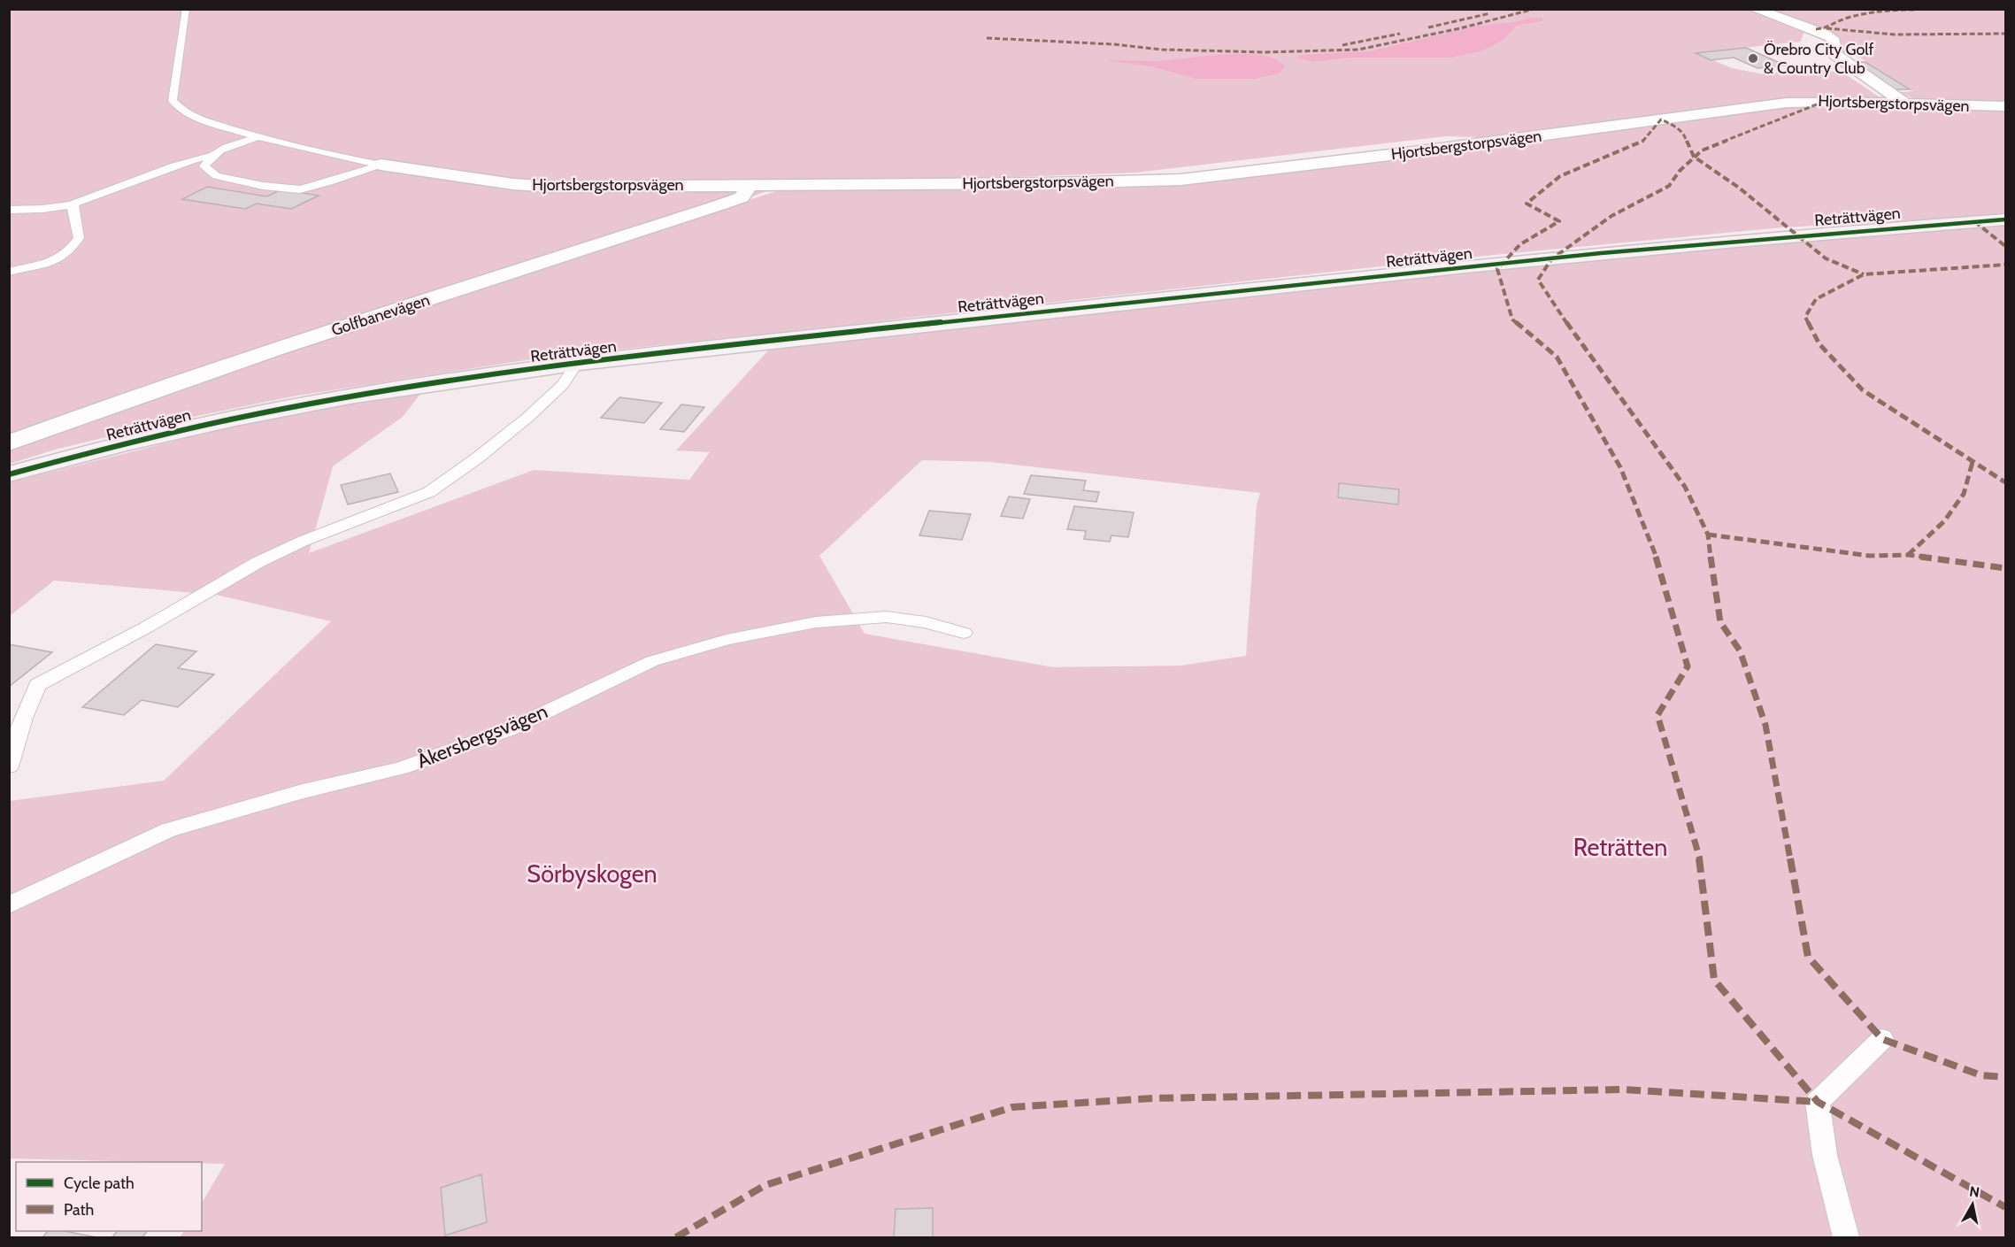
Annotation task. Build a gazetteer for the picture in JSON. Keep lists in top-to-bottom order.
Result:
{
  "streets": {
    "street": ["Hjortsbergstorpsvägen", "Reträttvägen", "Golfbanevägen"],
    "lane": ["Åkersbergsvägen"]
  },
  "crossings": [
    ["Hjortsbergstorpsvägen", "Golfbanevägen"]
  ],
  "parks": ["Reträtten", "Sörbyskogen"],
  "places": ["Örebro City Golf & Country Club"],
  "legend": ["Cycle path", "Path"],
  "north": "top"
}
